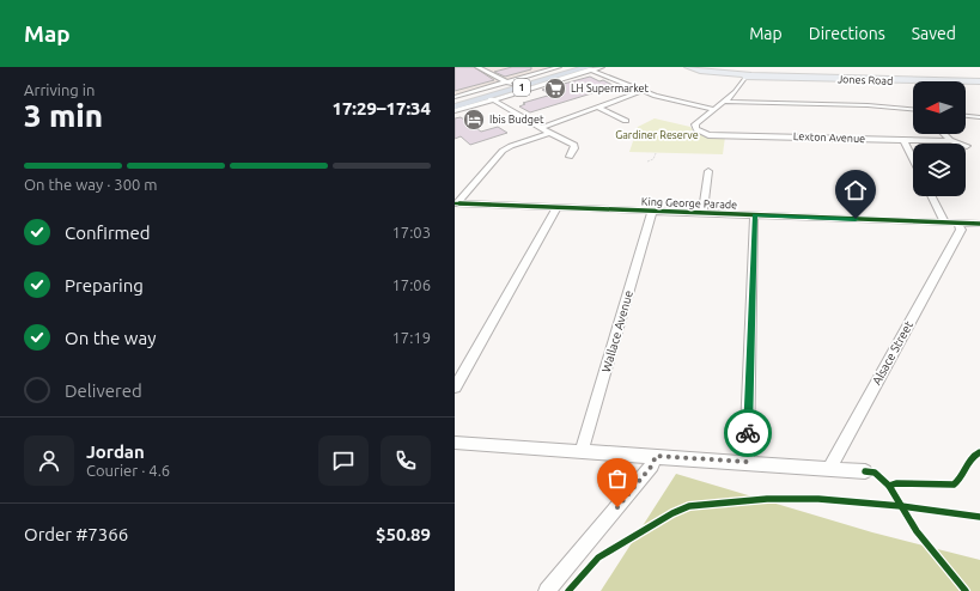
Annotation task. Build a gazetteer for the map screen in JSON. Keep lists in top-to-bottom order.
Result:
{
  "streets": {
    "highway": ["1"],
    "main road": ["Jones Road"],
    "street": [
      "Lexton Avenue",
      "King George Parade",
      "Wallace Avenue",
      "Alsace Street"
    ]
  },
  "crossings": [
    ["King George Parade", "Wallace Avenue"],
    ["King George Parade", "Alsace Street"]
  ],
  "parks": ["Gardiner Reserve"],
  "places": {
    "supermarket": ["LH Supermarket"],
    "hotel": ["Ibis Budget"]
  },
  "north": "left",
  "page": {
    "header": "Map",
    "nav": ["Map", "Directions", "Saved"],
    "heading": ["3 min", "Arriving in", "17:29–17:34"],
    "panel": [
      "Jordan",
      "Courier · 4.6",
      "Order #7366",
      "$50.89"
    ],
    "bar": "On the way · 300 m",
    "list": [
      ["Confirmed", "17:03"],
      ["Preparing", "17:06"],
      ["On the way", "17:19"],
      "Delivered"
    ]
  }
}
